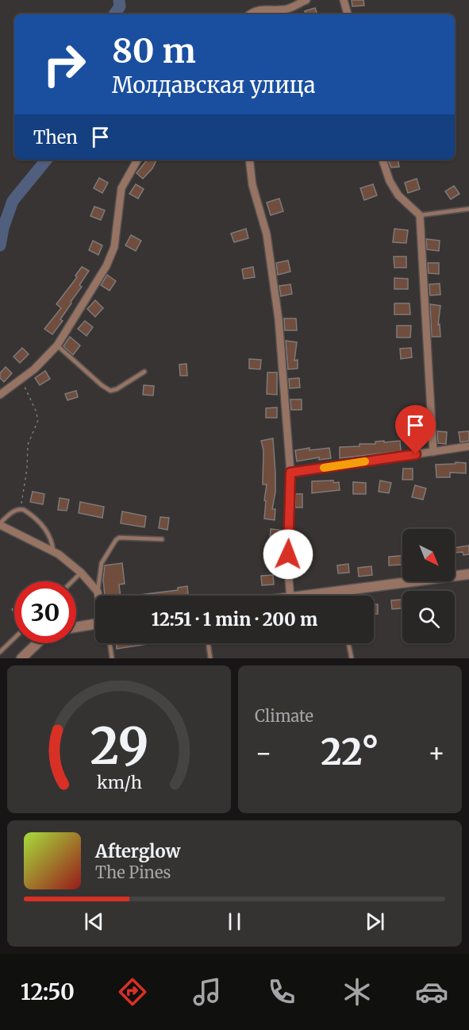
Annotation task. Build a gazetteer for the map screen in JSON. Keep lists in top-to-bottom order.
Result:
{
  "north": "bottom right",
  "page": {
    "turn": ["80 m", "Молдавская улица"],
    "then": "Then",
    "limit": "30",
    "trip": "12:51 · 1 min · 200 m",
    "tile": "Climate",
    "heat": ["−", "22°", "+"],
    "song": ["Afterglow", "The Pines"],
    "tabs": "12:50",
    "gauge": ["29", "km/h"]
  }
}
